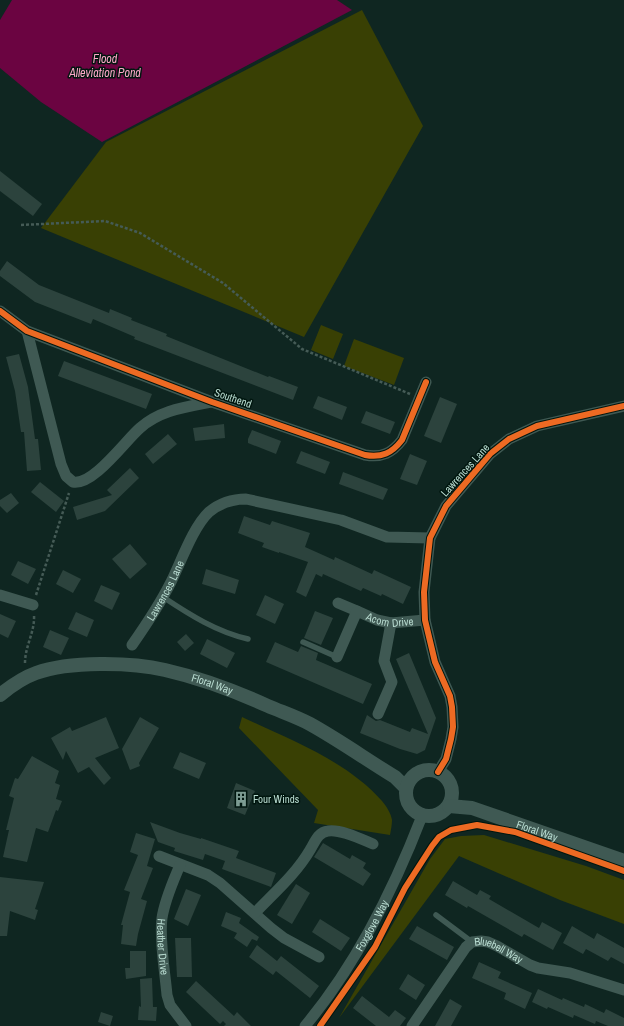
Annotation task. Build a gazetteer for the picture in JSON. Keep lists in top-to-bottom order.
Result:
{
  "streets": {
    "street": [
      "Southend",
      "Lawrences Lane",
      "Acorn Drive",
      "Floral Way",
      "Foxglove Way",
      "Heather Drive",
      "Bluebell Way"
    ]
  },
  "crossings": [
    ["Floral Way", "Foxglove Way"]
  ],
  "water": ["Flood Alleviation Pond"],
  "places": {
    "building": ["Four Winds"]
  }
}
